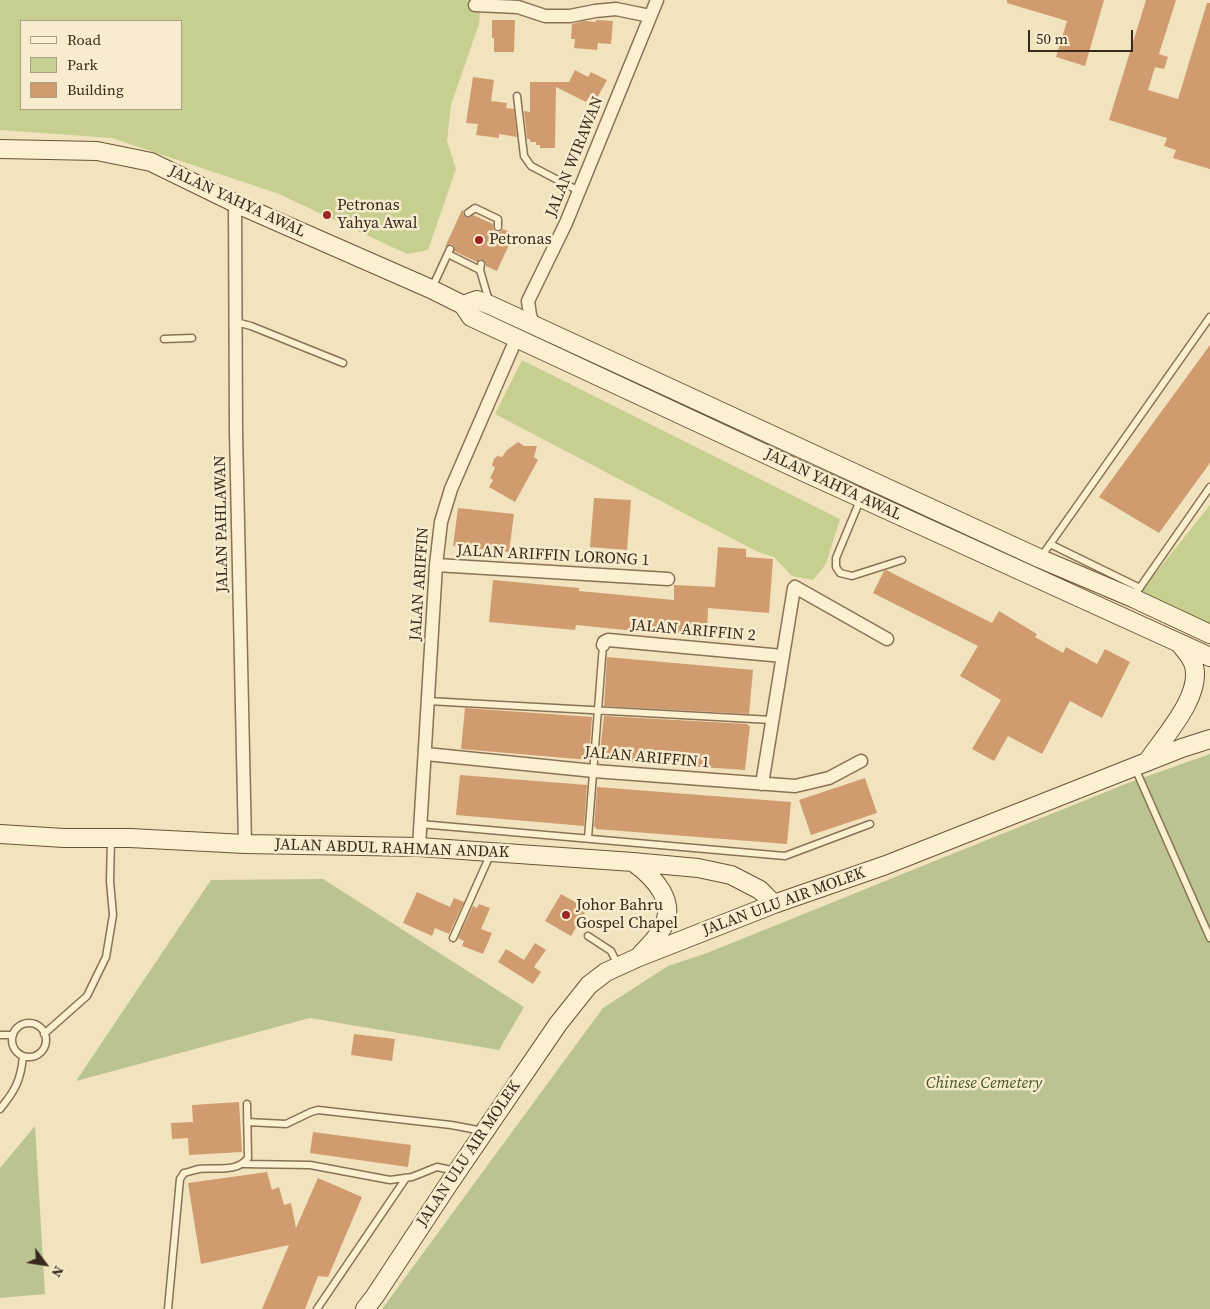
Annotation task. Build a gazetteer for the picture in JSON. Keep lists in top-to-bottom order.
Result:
{
  "streets": {
    "main road": ["JALAN YAHYA AWAL", "JALAN ABDUL RAHMAN ANDAK", "JALAN ULU AIR MOLEK"],
    "street": [
      "JALAN WIRAWAN",
      "JALAN PAHLAWAN",
      "JALAN ARIFFIN LORONG 1",
      "JALAN ARIFFIN",
      "JALAN ARIFFIN 2",
      "JALAN ARIFFIN 1"
    ]
  },
  "crossings": [
    ["JALAN YAHYA AWAL", "JALAN PAHLAWAN"],
    ["JALAN YAHYA AWAL", "JALAN ARIFFIN"],
    ["JALAN PAHLAWAN", "JALAN ABDUL RAHMAN ANDAK"],
    ["JALAN ARIFFIN LORONG 1", "JALAN ARIFFIN"],
    ["JALAN ARIFFIN", "JALAN ARIFFIN 1"],
    ["JALAN ARIFFIN", "JALAN ABDUL RAHMAN ANDAK"],
    ["JALAN ABDUL RAHMAN ANDAK", "JALAN ULU AIR MOLEK"]
  ],
  "parks": ["Chinese Cemetery"],
  "places": ["Petronas Yahya Awal", "Petronas", "Johor Bahru Gospel Chapel"],
  "legend": ["Road", "Park", "Building"],
  "scale_bar": "50 m",
  "north": "bottom right"
}
